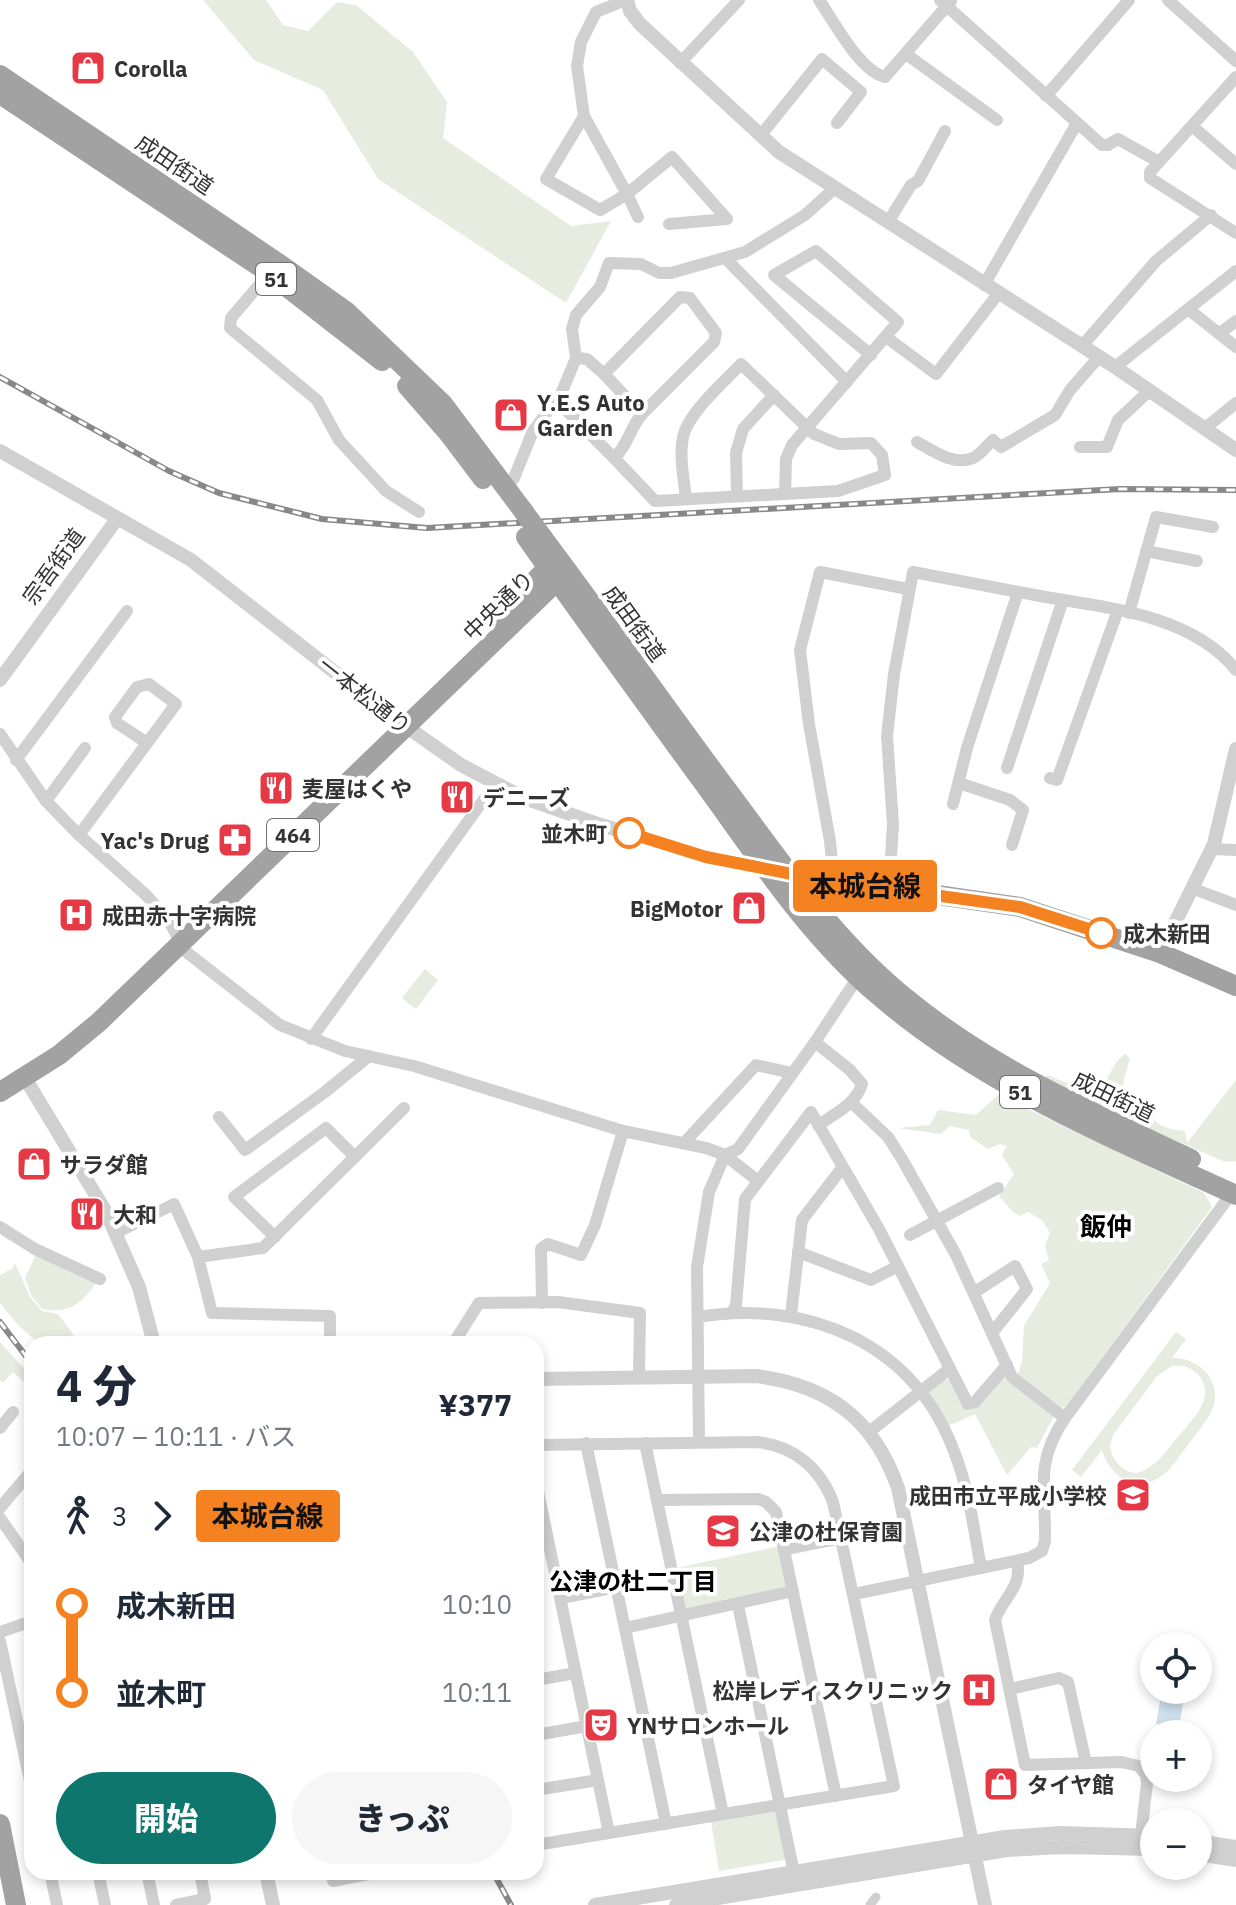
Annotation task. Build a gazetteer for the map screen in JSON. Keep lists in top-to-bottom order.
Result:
{
  "streets": {
    "highway": [
      "成田街道",
      "51",
      "中央通り",
      "464"
    ],
    "street": ["宗吾街道", "一本松通り"]
  },
  "crossings": [
    ["成田街道", "中央通り"],
    ["成田街道", "一本松通り"],
    ["宗吾街道", "一本松通り"],
    ["中央通り", "一本松通り"]
  ],
  "districts": ["飯仲", "公津の杜二丁目"],
  "places": {
    "shop": [
      "Corolla",
      "Y.E.S Auto Garden",
      "BigMotor",
      "サラダ館",
      "タイヤ館"
    ],
    "restaurant": ["麦屋はくや", "デニーズ", "大和"],
    "other": ["並木町", "成木新田"],
    "pharmacy": ["Yac's Drug"],
    "hospital": ["成田赤十字病院", "松岸レディスクリニック"],
    "school or university": ["成田市立平成小学校", "公津の杜保育園"],
    "theatre": ["YNサロンホール"]
  },
  "lines": ["bus line 本城台線"],
  "page": {
    "on_map": "本城台線",
    "heading": ["4 分", "10:07 – 10:11 · バス", "¥377"],
    "legs": ["3", "本城台線"],
    "list": [
      {
        "name": "成木新田",
        "value": "10:10"
      },
      {
        "name": "並木町",
        "value": "10:11"
      }
    ],
    "map_buttons": ["+", "−"],
    "buttons": ["開始", "きっぷ"]
  }
}
